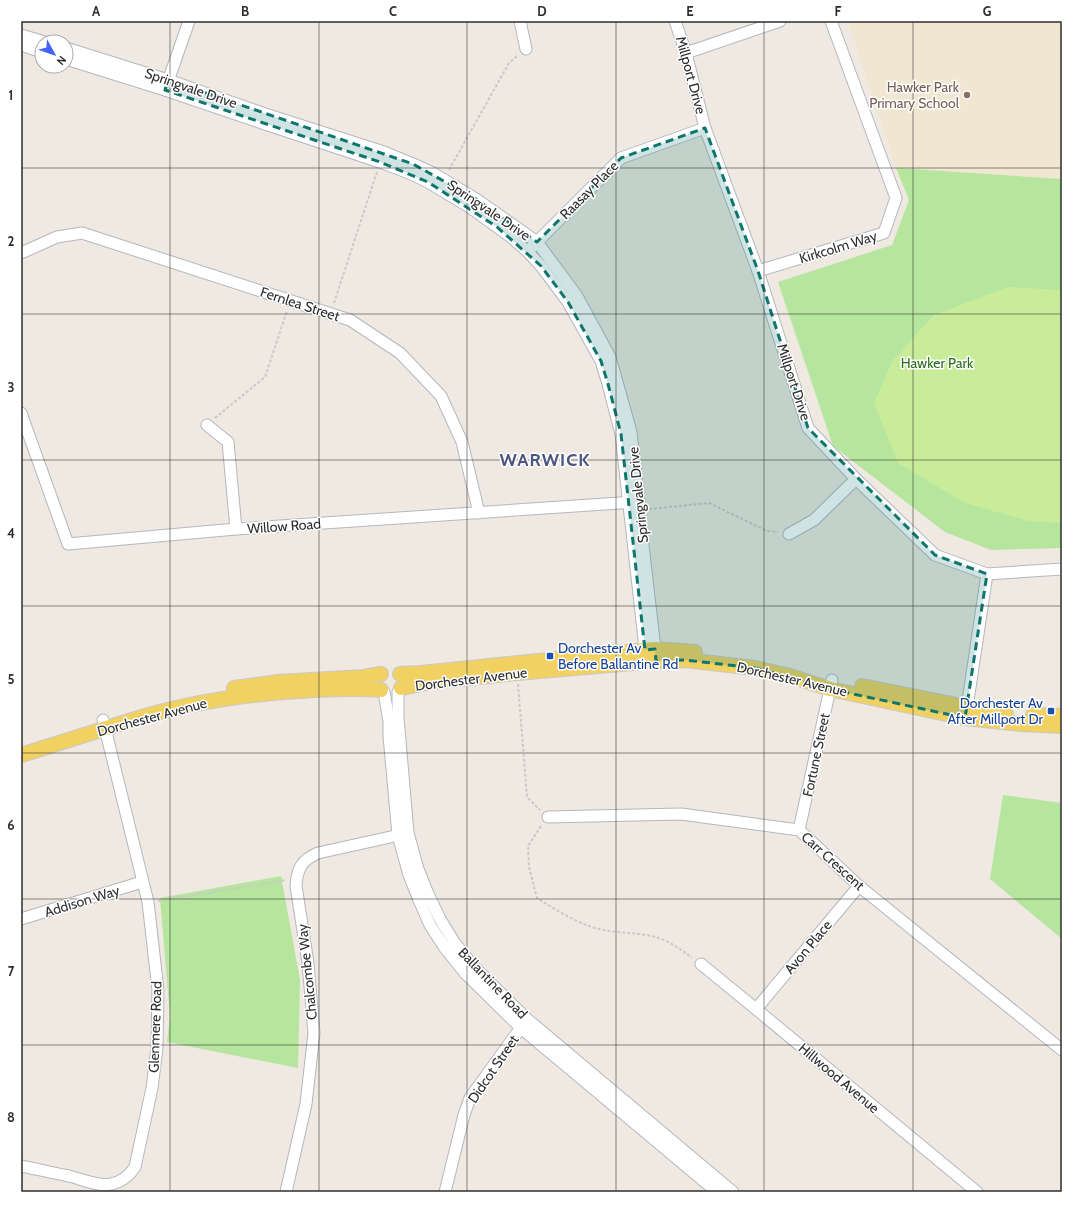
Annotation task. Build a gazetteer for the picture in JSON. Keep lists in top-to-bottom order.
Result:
{
  "streets": {
    "main road": ["Dorchester Avenue"],
    "street": [
      "Millport Drive",
      "Springvale Drive",
      "Raasay Place",
      "Kirkcolm Way",
      "Fernlea Street",
      "Willow Road",
      "Fortune Street",
      "Carr Crescent",
      "Addison Way",
      "Avon Place",
      "Chalcombe Way",
      "Ballantine Road",
      "Glenmere Road",
      "Didcot Street",
      "Hillwood Avenue"
    ]
  },
  "crossings": [
    ["Millport Drive", "Raasay Place"],
    ["Millport Drive", "Kirkcolm Way"],
    ["Springvale Drive", "Raasay Place"],
    ["Springvale Drive", "Willow Road"],
    ["Springvale Drive", "Dorchester Avenue"],
    ["Fernlea Street", "Willow Road"],
    ["Dorchester Avenue", "Fortune Street"],
    ["Dorchester Avenue", "Ballantine Road"],
    ["Dorchester Avenue", "Glenmere Road"],
    ["Fortune Street", "Carr Crescent"],
    ["Carr Crescent", "Avon Place"],
    ["Addison Way", "Glenmere Road"],
    ["Avon Place", "Hillwood Avenue"],
    ["Ballantine Road", "Didcot Street"]
  ],
  "districts": ["WARWICK"],
  "parks": ["Hawker Park"],
  "places": {
    "other": ["Hawker Park Primary School"],
    "transit": ["Dorchester Av Before Ballantine Rd", "Dorchester Av After Millport Dr"]
  },
  "north": "bottom right",
  "grid": {
    "columns": [
      "A",
      "B",
      "C",
      "D",
      "E",
      "F",
      "G"
    ],
    "rows": [
      "1",
      "2",
      "3",
      "4",
      "5",
      "6",
      "7",
      "8"
    ]
  }
}
